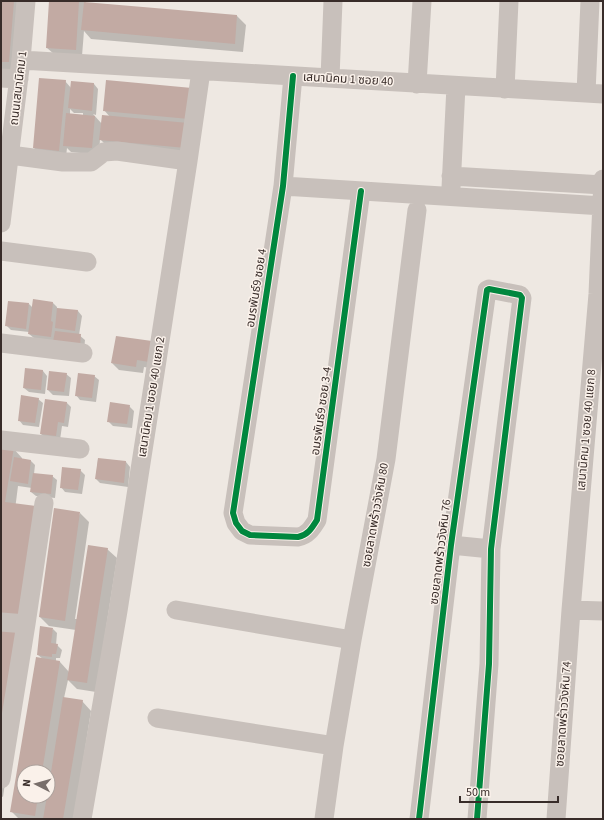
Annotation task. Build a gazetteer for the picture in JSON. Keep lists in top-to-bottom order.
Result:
{
  "streets": {
    "street": [
      "เสนานิคม 1 ซอย 40",
      "ถนนเสนานิคม 1",
      "อมรพันธ์9 ซอย 4",
      "เสนานิคม 1 ซอย 40 แยก 2",
      "อมรพันธ์9 ซอย 3-4",
      "เสนานิคม 1 ซอย 40 แยก 8",
      "ซอยลาดพร้าววังหิน 80",
      "ซอยลาดพร้าววังหิน 76",
      "ซอยลาดพร้าววังหิน 74"
    ]
  },
  "crossings": [
    ["เสนานิคม 1 ซอย 40", "ถนนเสนานิคม 1"],
    ["เสนานิคม 1 ซอย 40", "อมรพันธ์9 ซอย 4"],
    ["เสนานิคม 1 ซอย 40", "เสนานิคม 1 ซอย 40 แยก 2"],
    ["อมรพันธ์9 ซอย 4", "อมรพันธ์9 ซอย 3-4"],
    ["เสนานิคม 1 ซอย 40 แยก 8", "ซอยลาดพร้าววังหิน 74"]
  ],
  "scale_bar": "50 m",
  "north": "left"
}
